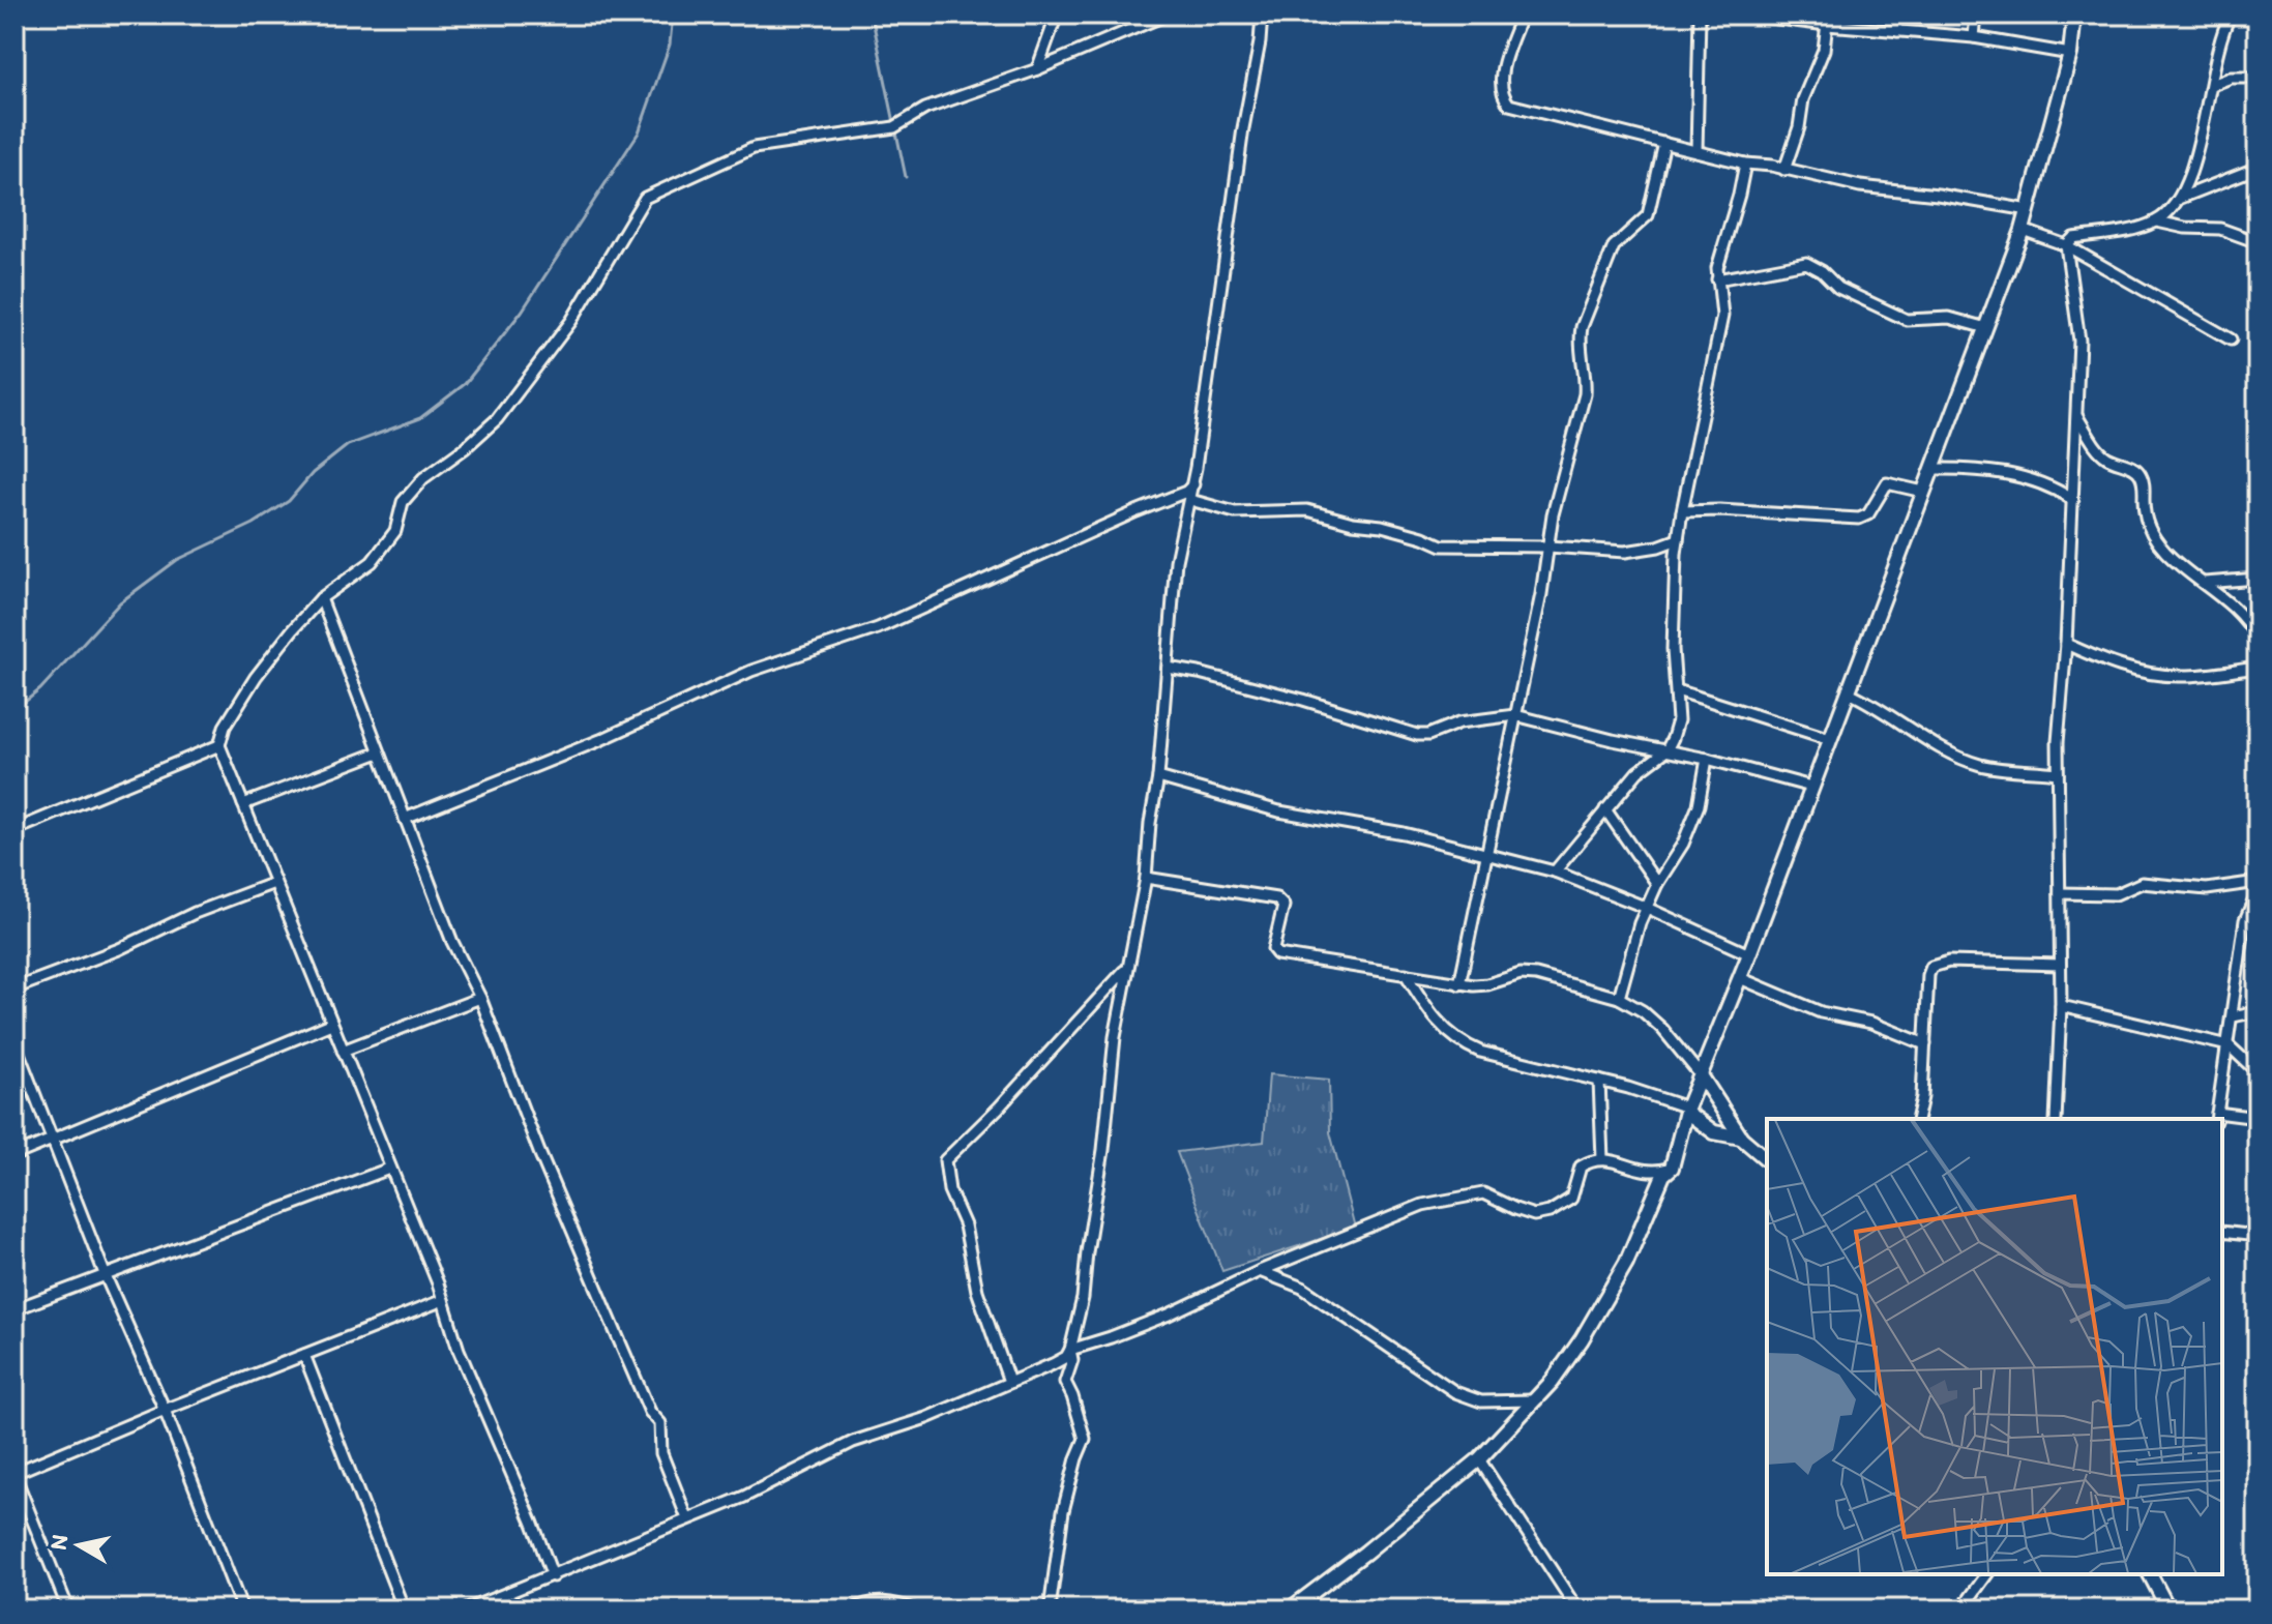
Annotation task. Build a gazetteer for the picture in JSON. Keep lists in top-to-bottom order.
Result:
{
  "north": "left"
}
